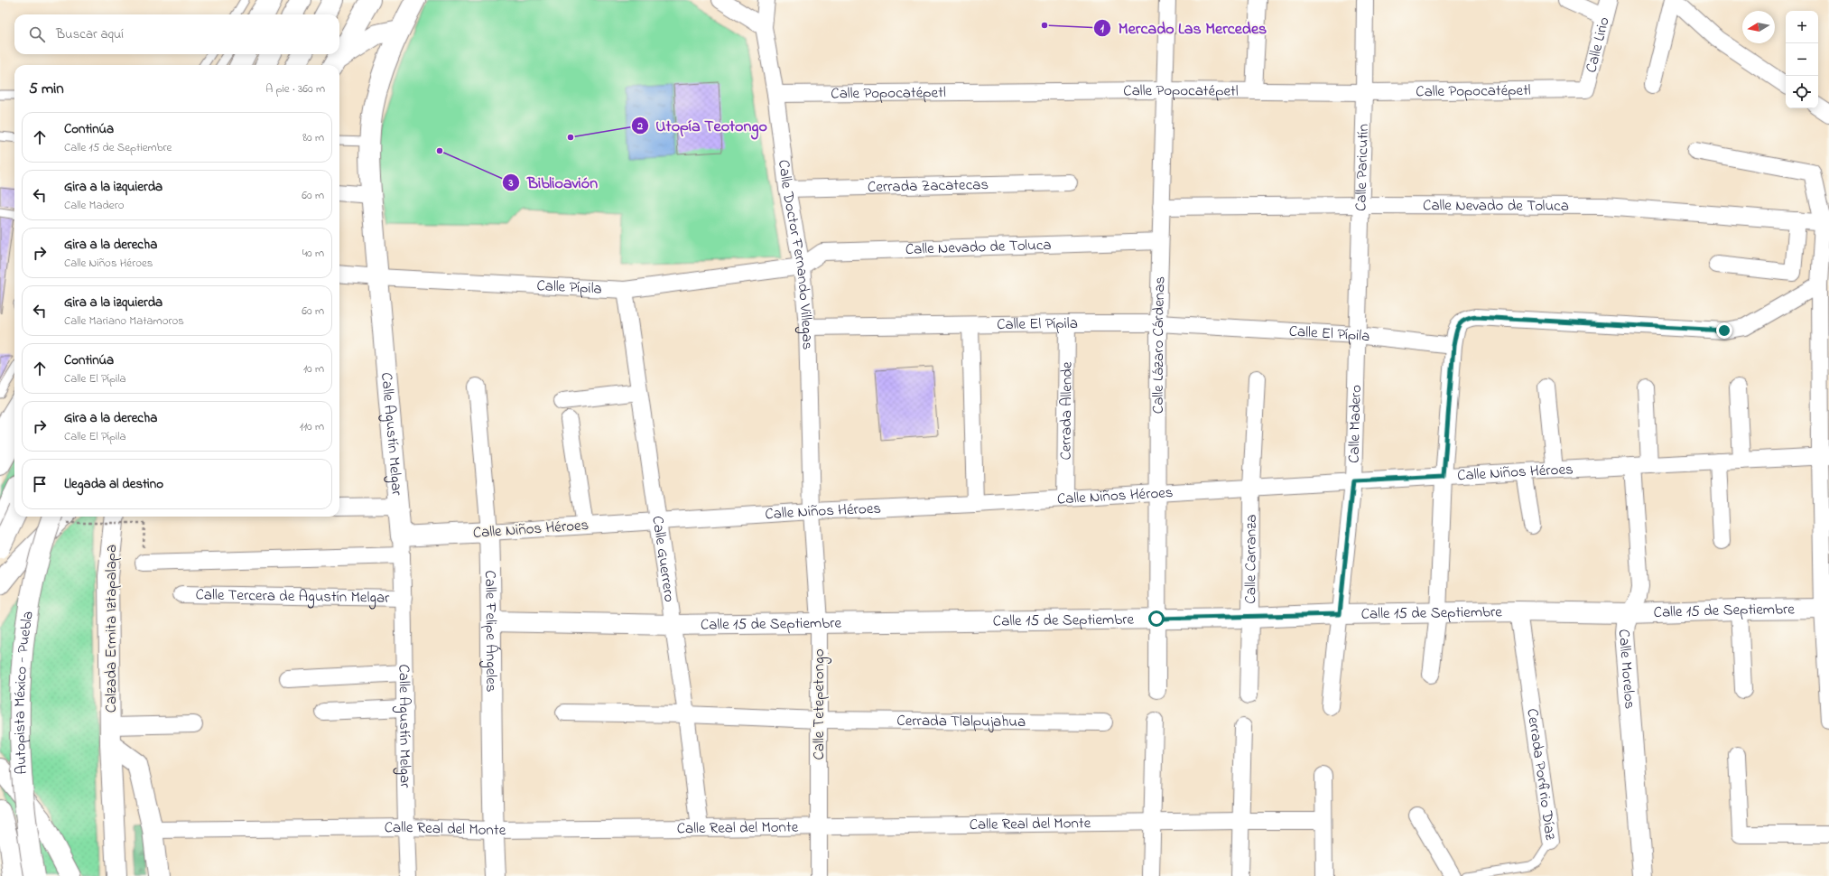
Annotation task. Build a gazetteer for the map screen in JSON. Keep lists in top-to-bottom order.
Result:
{
  "streets": {
    "main road": [
      "Calle Agustín Melgar",
      "Calle Niños Héroes",
      "Calle 15 de Septiembre",
      "Calzada Ermita Iztapalapa",
      "Calle Felipe Ángeles",
      "Calle Morelos",
      "Autopista México - Puebla"
    ],
    "street": [
      "Calle Lirio",
      "Calle Popocatépetl",
      "Calle Paricutín",
      "Cerrada Zacatecas",
      "Calle Nevado de Toluca",
      "Calle Doctor Fernando Villegas",
      "Calle Pípila",
      "Calle El Pípila",
      "Calle Lázaro Cárdenas",
      "Cerrada Allende",
      "Calle Madero",
      "Calle Guerrero",
      "Calle Carranza",
      "Calle Tercera de Agustín Melgar",
      "Calle Tetepetongo",
      "Cerrada Tlalpujahua",
      "Cerrada Porfirio Díaz",
      "Calle Real del Monte"
    ]
  },
  "crossings": [
    ["Calle Lirio", "Calle Popocatépetl"],
    ["Calle Popocatépetl", "Calle Paricutín"],
    ["Calle Popocatépetl", "Calle Doctor Fernando Villegas"],
    ["Calle Popocatépetl", "Calle Lázaro Cárdenas"],
    ["Calle Paricutín", "Calle Nevado de Toluca"],
    ["Calle Paricutín", "Calle El Pípila"],
    ["Calle Paricutín", "Calle Madero"],
    ["Cerrada Zacatecas", "Calle Doctor Fernando Villegas"],
    ["Calle Nevado de Toluca", "Calle Doctor Fernando Villegas"],
    ["Calle Nevado de Toluca", "Calle Pípila"],
    ["Calle Nevado de Toluca", "Calle Lázaro Cárdenas"],
    ["Calle Doctor Fernando Villegas", "Calle Pípila"],
    ["Calle Doctor Fernando Villegas", "Calle El Pípila"],
    ["Calle Doctor Fernando Villegas", "Calle Niños Héroes"],
    ["Calle Doctor Fernando Villegas", "Calle Tetepetongo"],
    ["Calle Pípila", "Calle Agustín Melgar"],
    ["Calle Pípila", "Calle Guerrero"],
    ["Calle El Pípila", "Calle Lázaro Cárdenas"],
    ["Calle El Pípila", "Cerrada Allende"],
    ["Calle El Pípila", "Calle Madero"],
    ["Calle Lázaro Cárdenas", "Calle Niños Héroes"],
    ["Calle Lázaro Cárdenas", "Calle 15 de Septiembre"],
    ["Cerrada Allende", "Calle Niños Héroes"],
    ["Calle Madero", "Calle Niños Héroes"],
    ["Calle Madero", "Calle 15 de Septiembre"],
    ["Calle Agustín Melgar", "Calle Niños Héroes"],
    ["Calle Agustín Melgar", "Calle Tercera de Agustín Melgar"],
    ["Calle Agustín Melgar", "Calle Real del Monte"],
    ["Calle Niños Héroes", "Calle Guerrero"],
    ["Calle Niños Héroes", "Calle Carranza"],
    ["Calle Niños Héroes", "Calle Felipe Ángeles"],
    ["Calle Niños Héroes", "Calle Morelos"],
    ["Calle Niños Héroes", "Calle Tetepetongo"],
    ["Calle Guerrero", "Calle 15 de Septiembre"],
    ["Calle Guerrero", "Cerrada Tlalpujahua"],
    ["Calle Guerrero", "Calle Real del Monte"],
    ["Calle Carranza", "Calle 15 de Septiembre"],
    ["Calle 15 de Septiembre", "Calle Felipe Ángeles"],
    ["Calle 15 de Septiembre", "Calle Morelos"],
    ["Calle 15 de Septiembre", "Calle Tetepetongo"],
    ["Calle 15 de Septiembre", "Cerrada Porfirio Díaz"],
    ["Calle Felipe Ángeles", "Calle Real del Monte"],
    ["Calle Tetepetongo", "Cerrada Tlalpujahua"],
    ["Calle Tetepetongo", "Calle Real del Monte"]
  ],
  "places": ["Mercado Las Mercedes", "Utopía Teotongo", "Biblioavión"],
  "north": "left",
  "page": {
    "map_buttons": ["+", "−"],
    "search": "Buscar aquí",
    "heading": ["5 min", "A pie · 360 m"],
    "list": [
      ["Continúa", "Calle 15 de Septiembre", "80 m"],
      ["Gira a la izquierda", "Calle Madero", "60 m"],
      ["Gira a la derecha", "Calle Niños Héroes", "40 m"],
      ["Gira a la izquierda", "Calle Mariano Matamoros", "60 m"],
      ["Continúa", "Calle El Pípila", "10 m"],
      ["Gira a la derecha", "Calle El Pípila", "110 m"],
      "Llegada al destino"
    ]
  }
}
